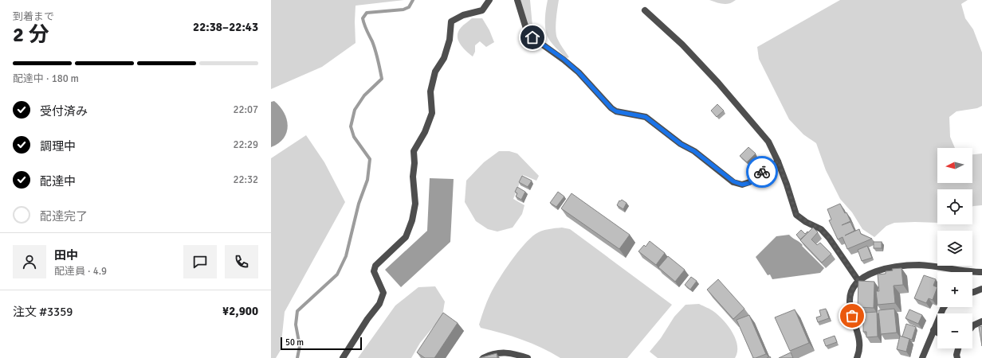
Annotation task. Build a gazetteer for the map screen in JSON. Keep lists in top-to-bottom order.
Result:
{
  "scale_bar": "50 m",
  "north": "left",
  "page": {
    "heading": ["2 分", "到着まで", "22:38–22:43"],
    "panel": [
      "田中",
      "配達員 · 4.9",
      "注文 #3359",
      "¥2,900"
    ],
    "bar": "配達中 · 180 m",
    "list": [
      ["受付済み", "22:07"],
      ["調理中", "22:29"],
      ["配達中", "22:32"],
      "配達完了"
    ],
    "map_buttons": ["+", "−"],
    "scale": "50 m"
  }
}
